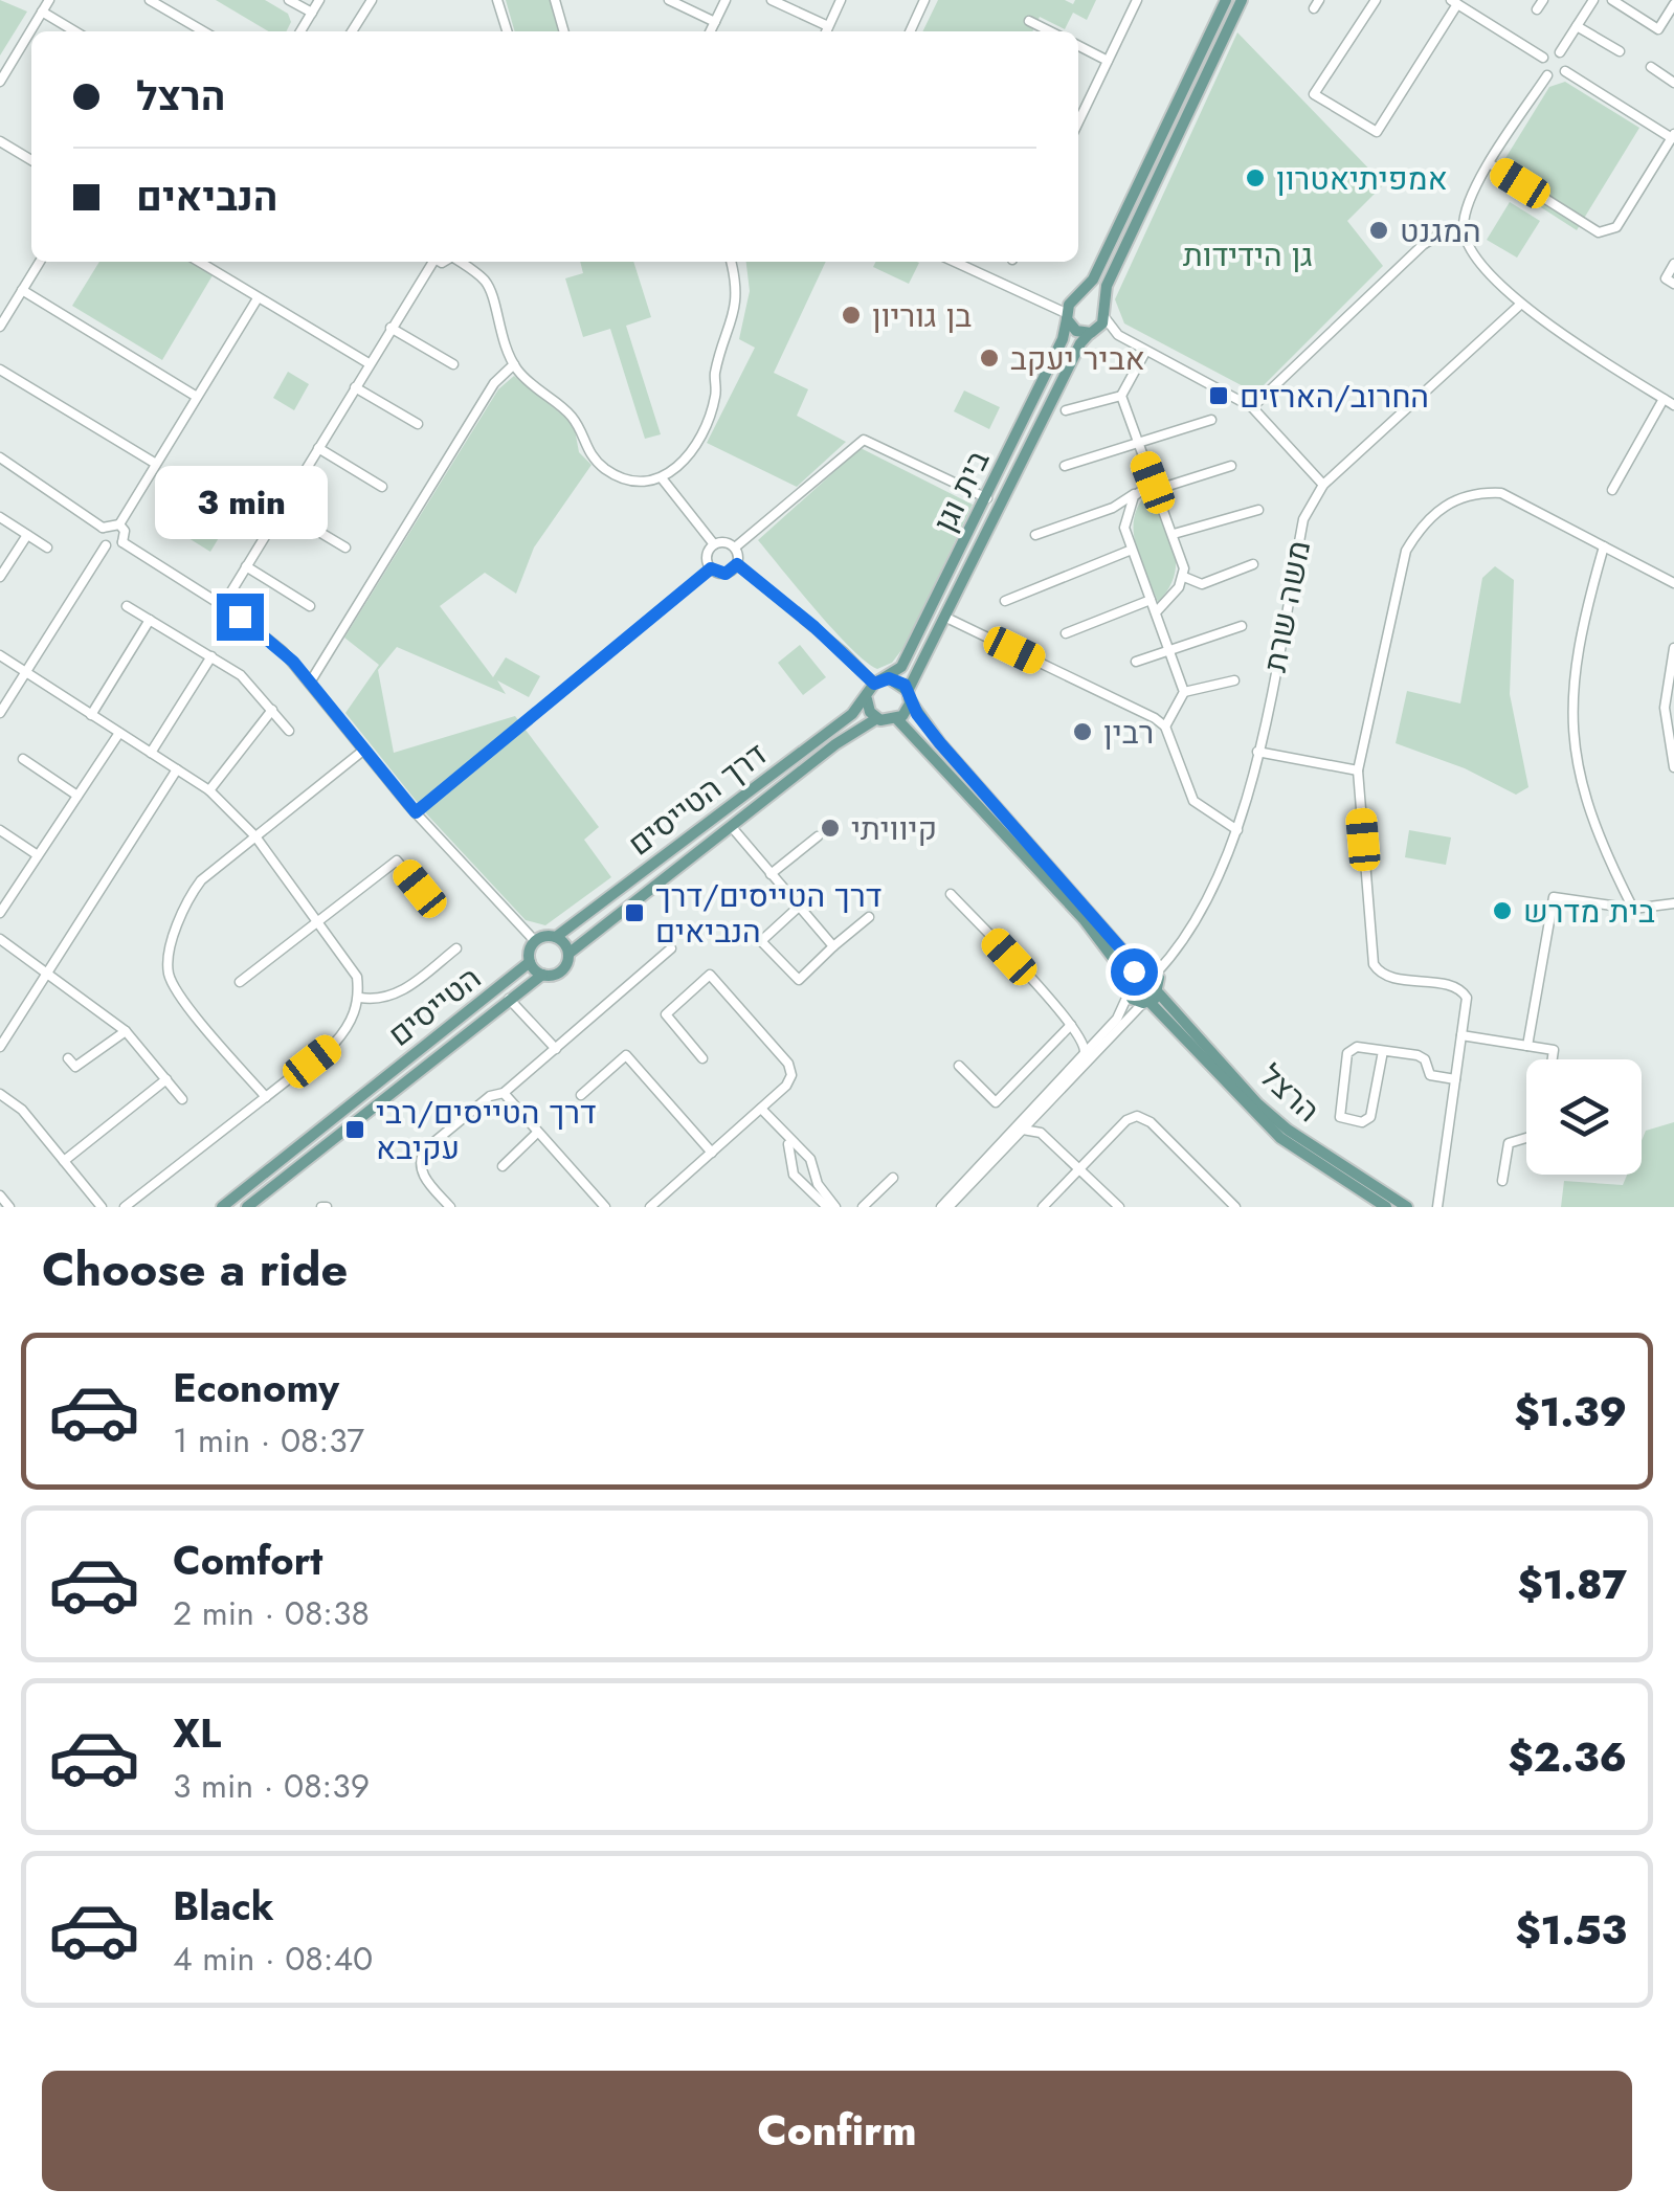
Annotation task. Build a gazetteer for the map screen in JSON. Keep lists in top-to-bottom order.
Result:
{
  "streets": {
    "main road": [
      "בית וגן",
      "דרך הטייסים",
      "הטייסים",
      "הרצל"
    ],
    "street": ["משה שרת"]
  },
  "crossings": [
    ["בית וגן", "דרך הטייסים"],
    ["דרך הטייסים", "הטייסים"]
  ],
  "parks": ["גן הידידות"],
  "places": {
    "other": [
      "אמפיתיאטרון",
      "המגנט",
      "בן גוריון",
      "אביר יעקב",
      "רבין",
      "קיוויתי",
      "בית מדרש"
    ],
    "transit": ["החרוב/הארזים", "דרך הטייסים/דרך הנביאים", "דרך הטייסים/רבי עקיבא"]
  },
  "page": {
    "banner": ["הרצל", "הנביאים"],
    "bubble": "3 min",
    "heading": "Choose a ride",
    "list": [
      {
        "name": "Economy",
        "note": "1 min · 08:37",
        "value": "$1.39"
      },
      {
        "name": "Comfort",
        "note": "2 min · 08:38",
        "value": "$1.87"
      },
      {
        "name": "XL",
        "note": "3 min · 08:39",
        "value": "$2.36"
      },
      {
        "name": "Black",
        "note": "4 min · 08:40",
        "value": "$1.53"
      }
    ],
    "buttons": "Confirm"
  }
}
